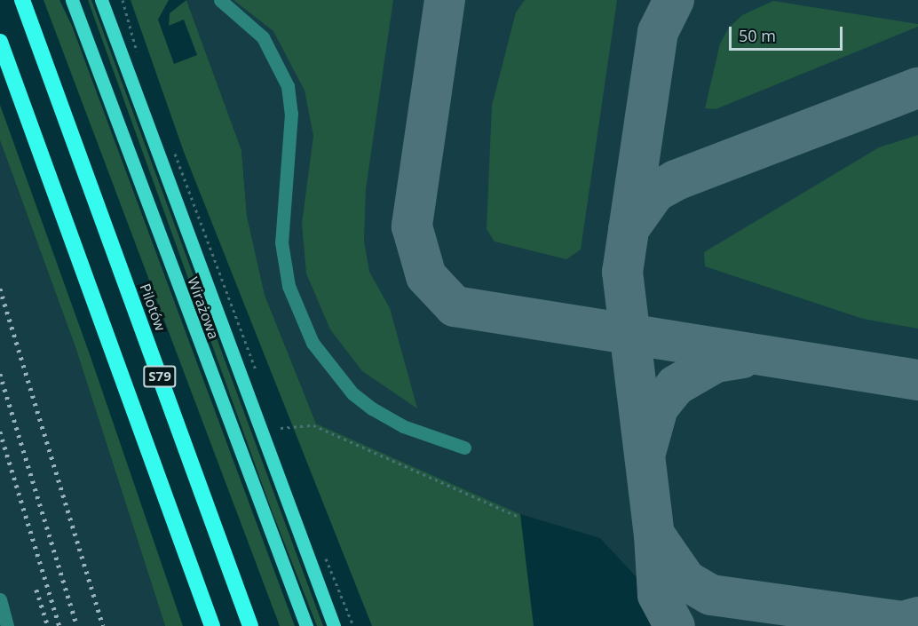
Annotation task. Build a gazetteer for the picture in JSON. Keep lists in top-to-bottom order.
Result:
{
  "streets": {
    "highway": ["Pilotów", "S79"],
    "main road": ["Wirażowa"]
  },
  "scale_bar": "50 m"
}
